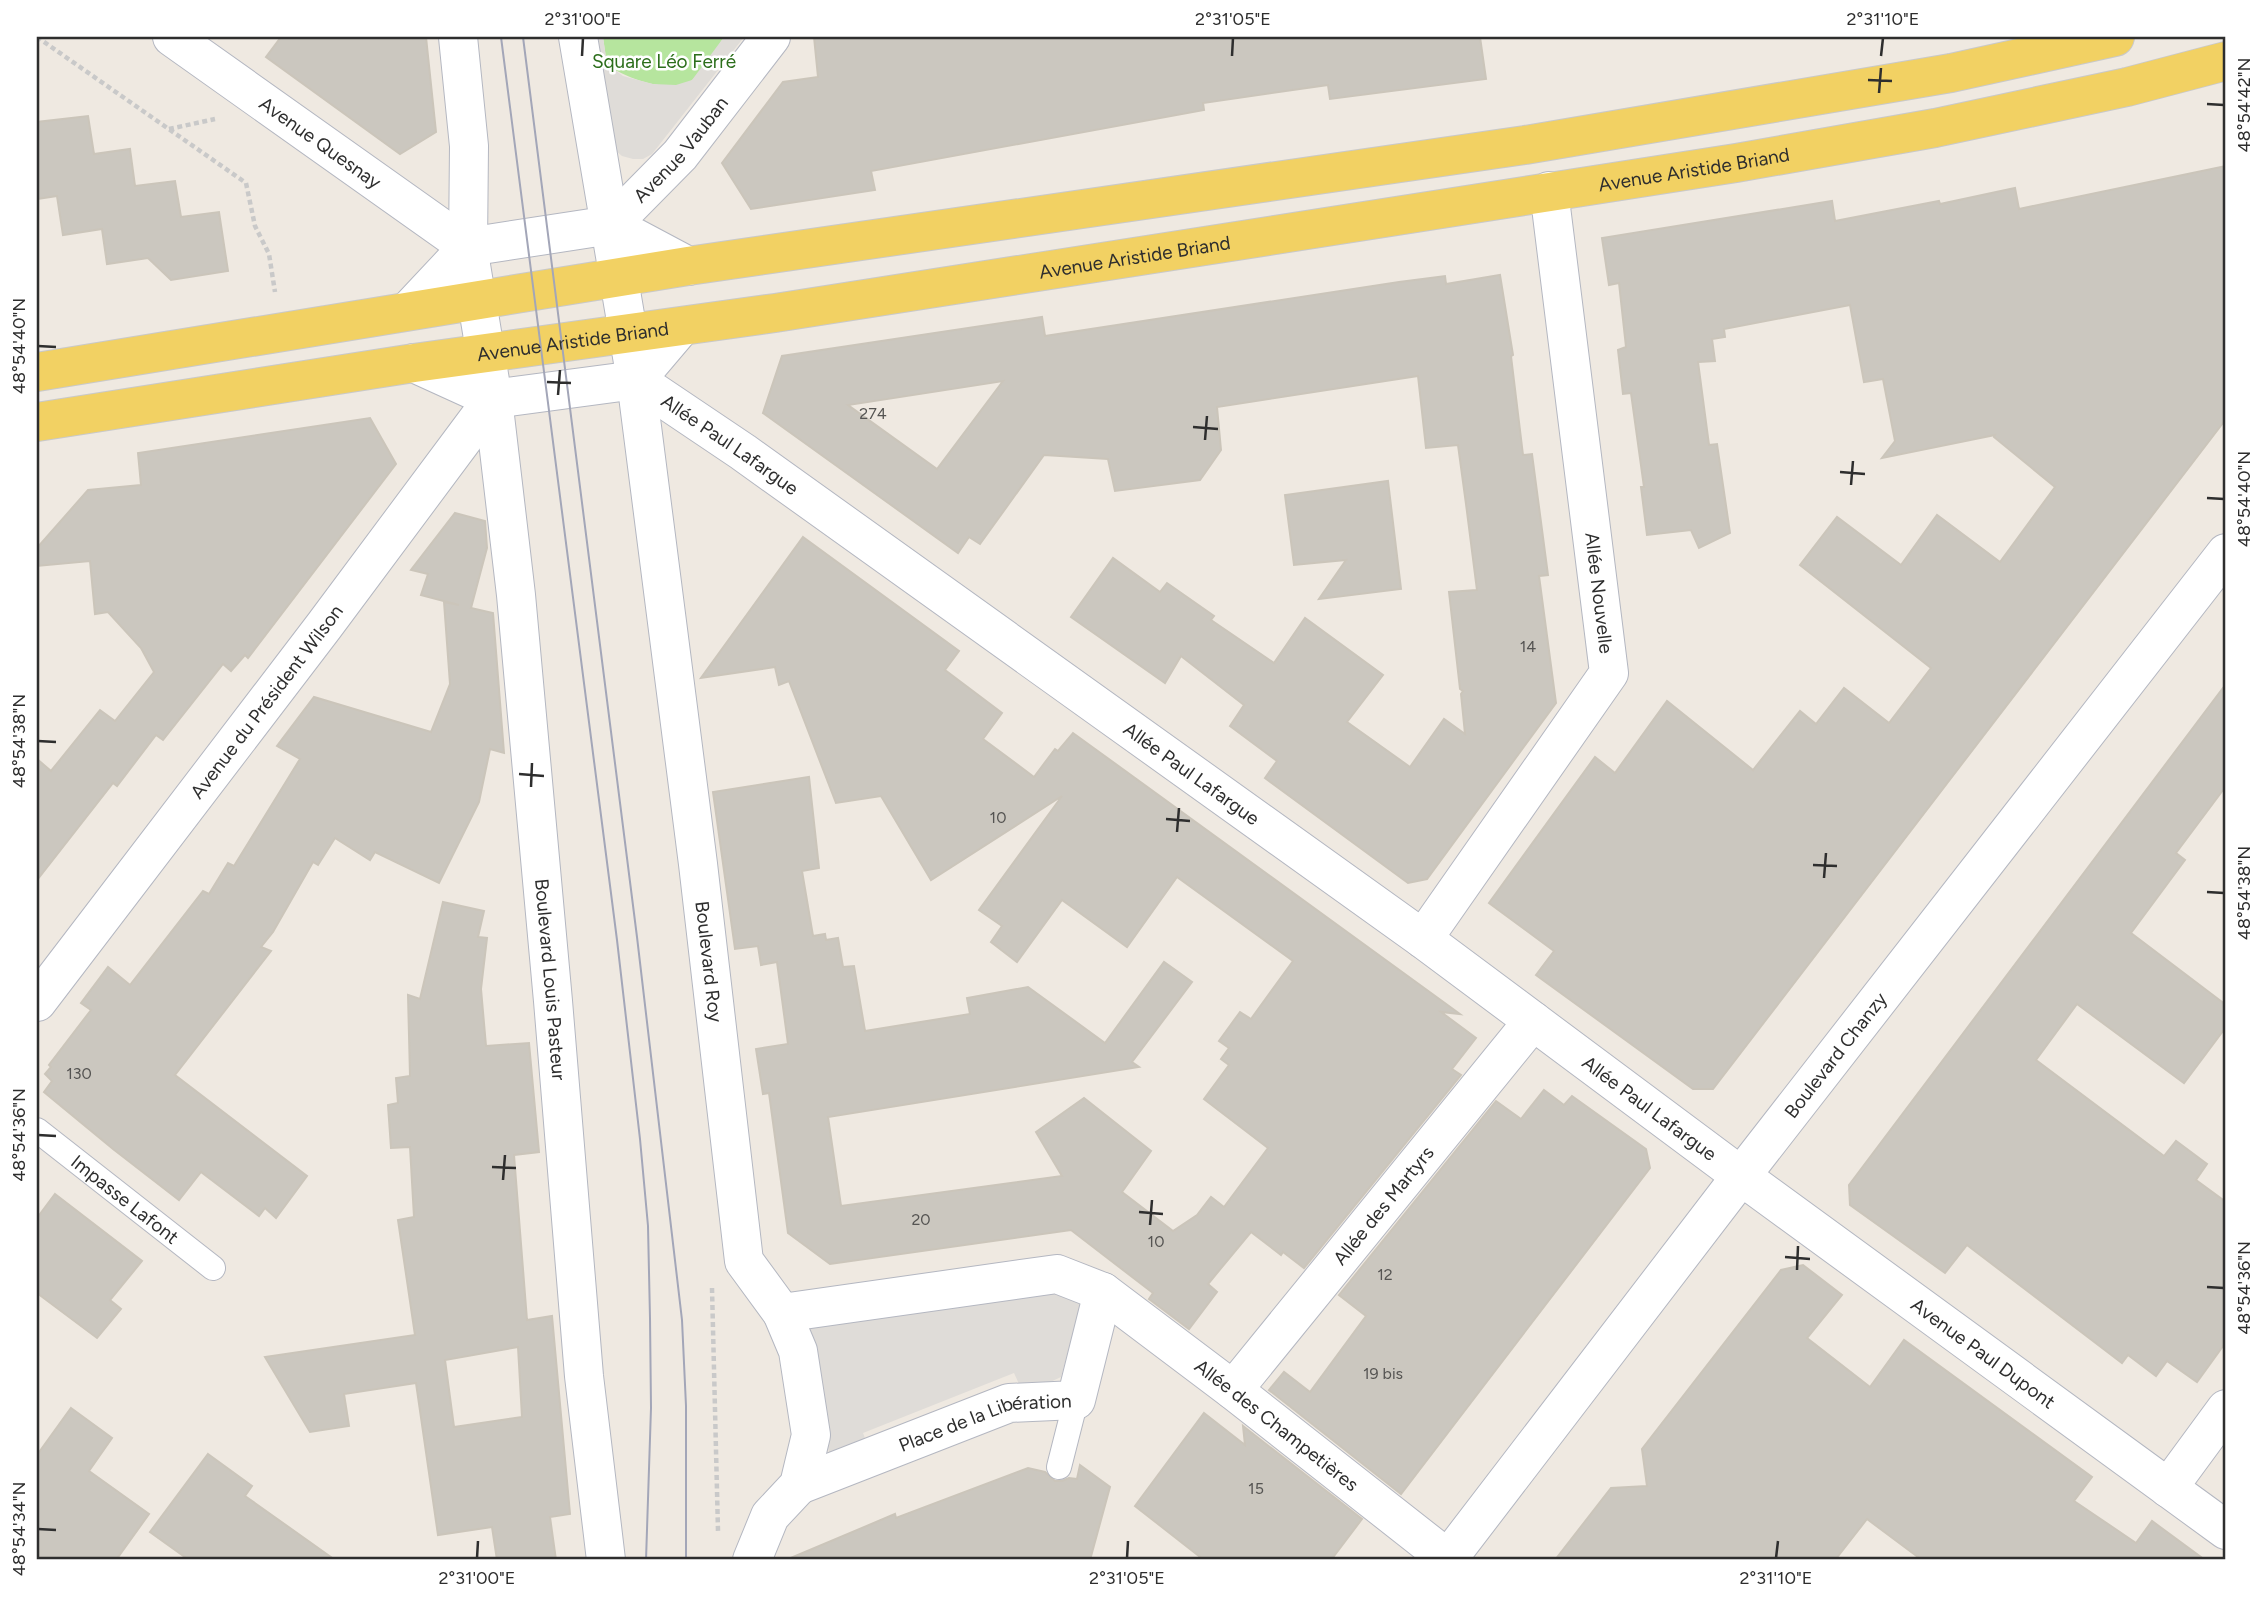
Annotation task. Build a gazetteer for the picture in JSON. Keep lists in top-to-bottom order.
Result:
{
  "streets": {
    "main road": ["Avenue Aristide Briand"],
    "street": [
      "Avenue Quesnay",
      "Avenue Vauban",
      "Allée Paul Lafargue",
      "Allée Nouvelle",
      "Avenue du Président Wilson",
      "Boulevard Roy",
      "Boulevard Louis Pasteur",
      "Boulevard Chanzy",
      "Allée des Martyrs",
      "Avenue Paul Dupont",
      "Place de la Libération",
      "Allée des Champetières"
    ],
    "lane": ["Impasse Lafont"]
  },
  "crossings": [
    ["Avenue Quesnay", "Boulevard Louis Pasteur"],
    ["Avenue Vauban", "Boulevard Roy"],
    ["Avenue Aristide Briand", "Allée Nouvelle"],
    ["Avenue Aristide Briand", "Boulevard Roy"],
    ["Avenue Aristide Briand", "Boulevard Louis Pasteur"],
    ["Allée Paul Lafargue", "Allée Nouvelle"],
    ["Allée Paul Lafargue", "Boulevard Roy"],
    ["Allée Paul Lafargue", "Boulevard Chanzy"],
    ["Allée Paul Lafargue", "Allée des Martyrs"],
    ["Allée Paul Lafargue", "Avenue Paul Dupont"],
    ["Avenue du Président Wilson", "Boulevard Louis Pasteur"],
    ["Boulevard Roy", "Place de la Libération"],
    ["Boulevard Chanzy", "Avenue Paul Dupont"],
    ["Boulevard Chanzy", "Allée des Champetières"],
    ["Allée des Martyrs", "Allée des Champetières"],
    ["Place de la Libération", "Allée des Champetières"]
  ],
  "parks": ["Square Léo Ferré"],
  "house_numbers": [
    "274",
    "14",
    "10",
    "130",
    "20",
    "10",
    "12",
    "19 bis",
    "15"
  ],
  "coordinates": [
    "2°31'00\"E",
    "2°31'05\"E",
    "2°31'10\"E",
    "48°54'42\"N",
    "48°54'40\"N",
    "48°54'38\"N",
    "48°54'36\"N",
    "48°54'34\"N"
  ]
}
